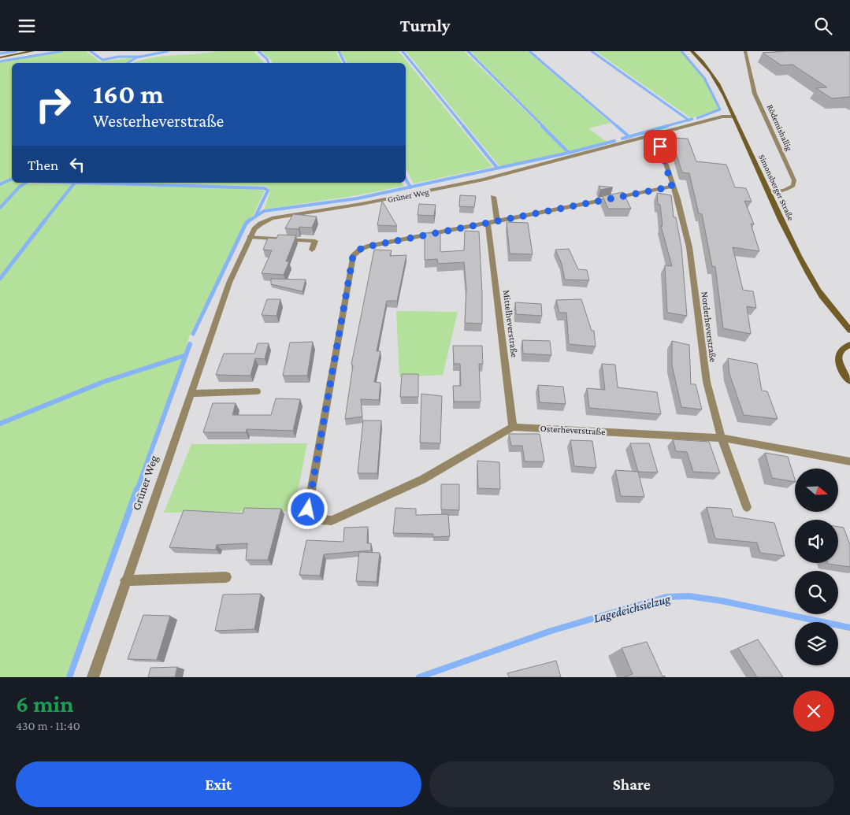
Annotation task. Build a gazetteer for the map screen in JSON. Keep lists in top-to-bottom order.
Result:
{
  "streets": {
    "main road": ["Simonsberger Straße"],
    "street": [
      "Rödemishallig",
      "Grüner Weg",
      "Mittelheverstraße",
      "Norderheverstraße",
      "Osterheverstraße"
    ]
  },
  "crossings": [
    ["Rödemishallig", "Simonsberger Straße"],
    ["Simonsberger Straße", "Grüner Weg"],
    ["Mittelheverstraße", "Osterheverstraße"],
    ["Norderheverstraße", "Osterheverstraße"]
  ],
  "water": ["Lagedeichsielzug"],
  "north": "right",
  "page": {
    "header": "Turnly",
    "turn": ["160 m", "Westerheverstraße"],
    "then": "Then",
    "heading": ["6 min", "430 m · 11:40"],
    "buttons": ["Exit", "Share"]
  }
}
